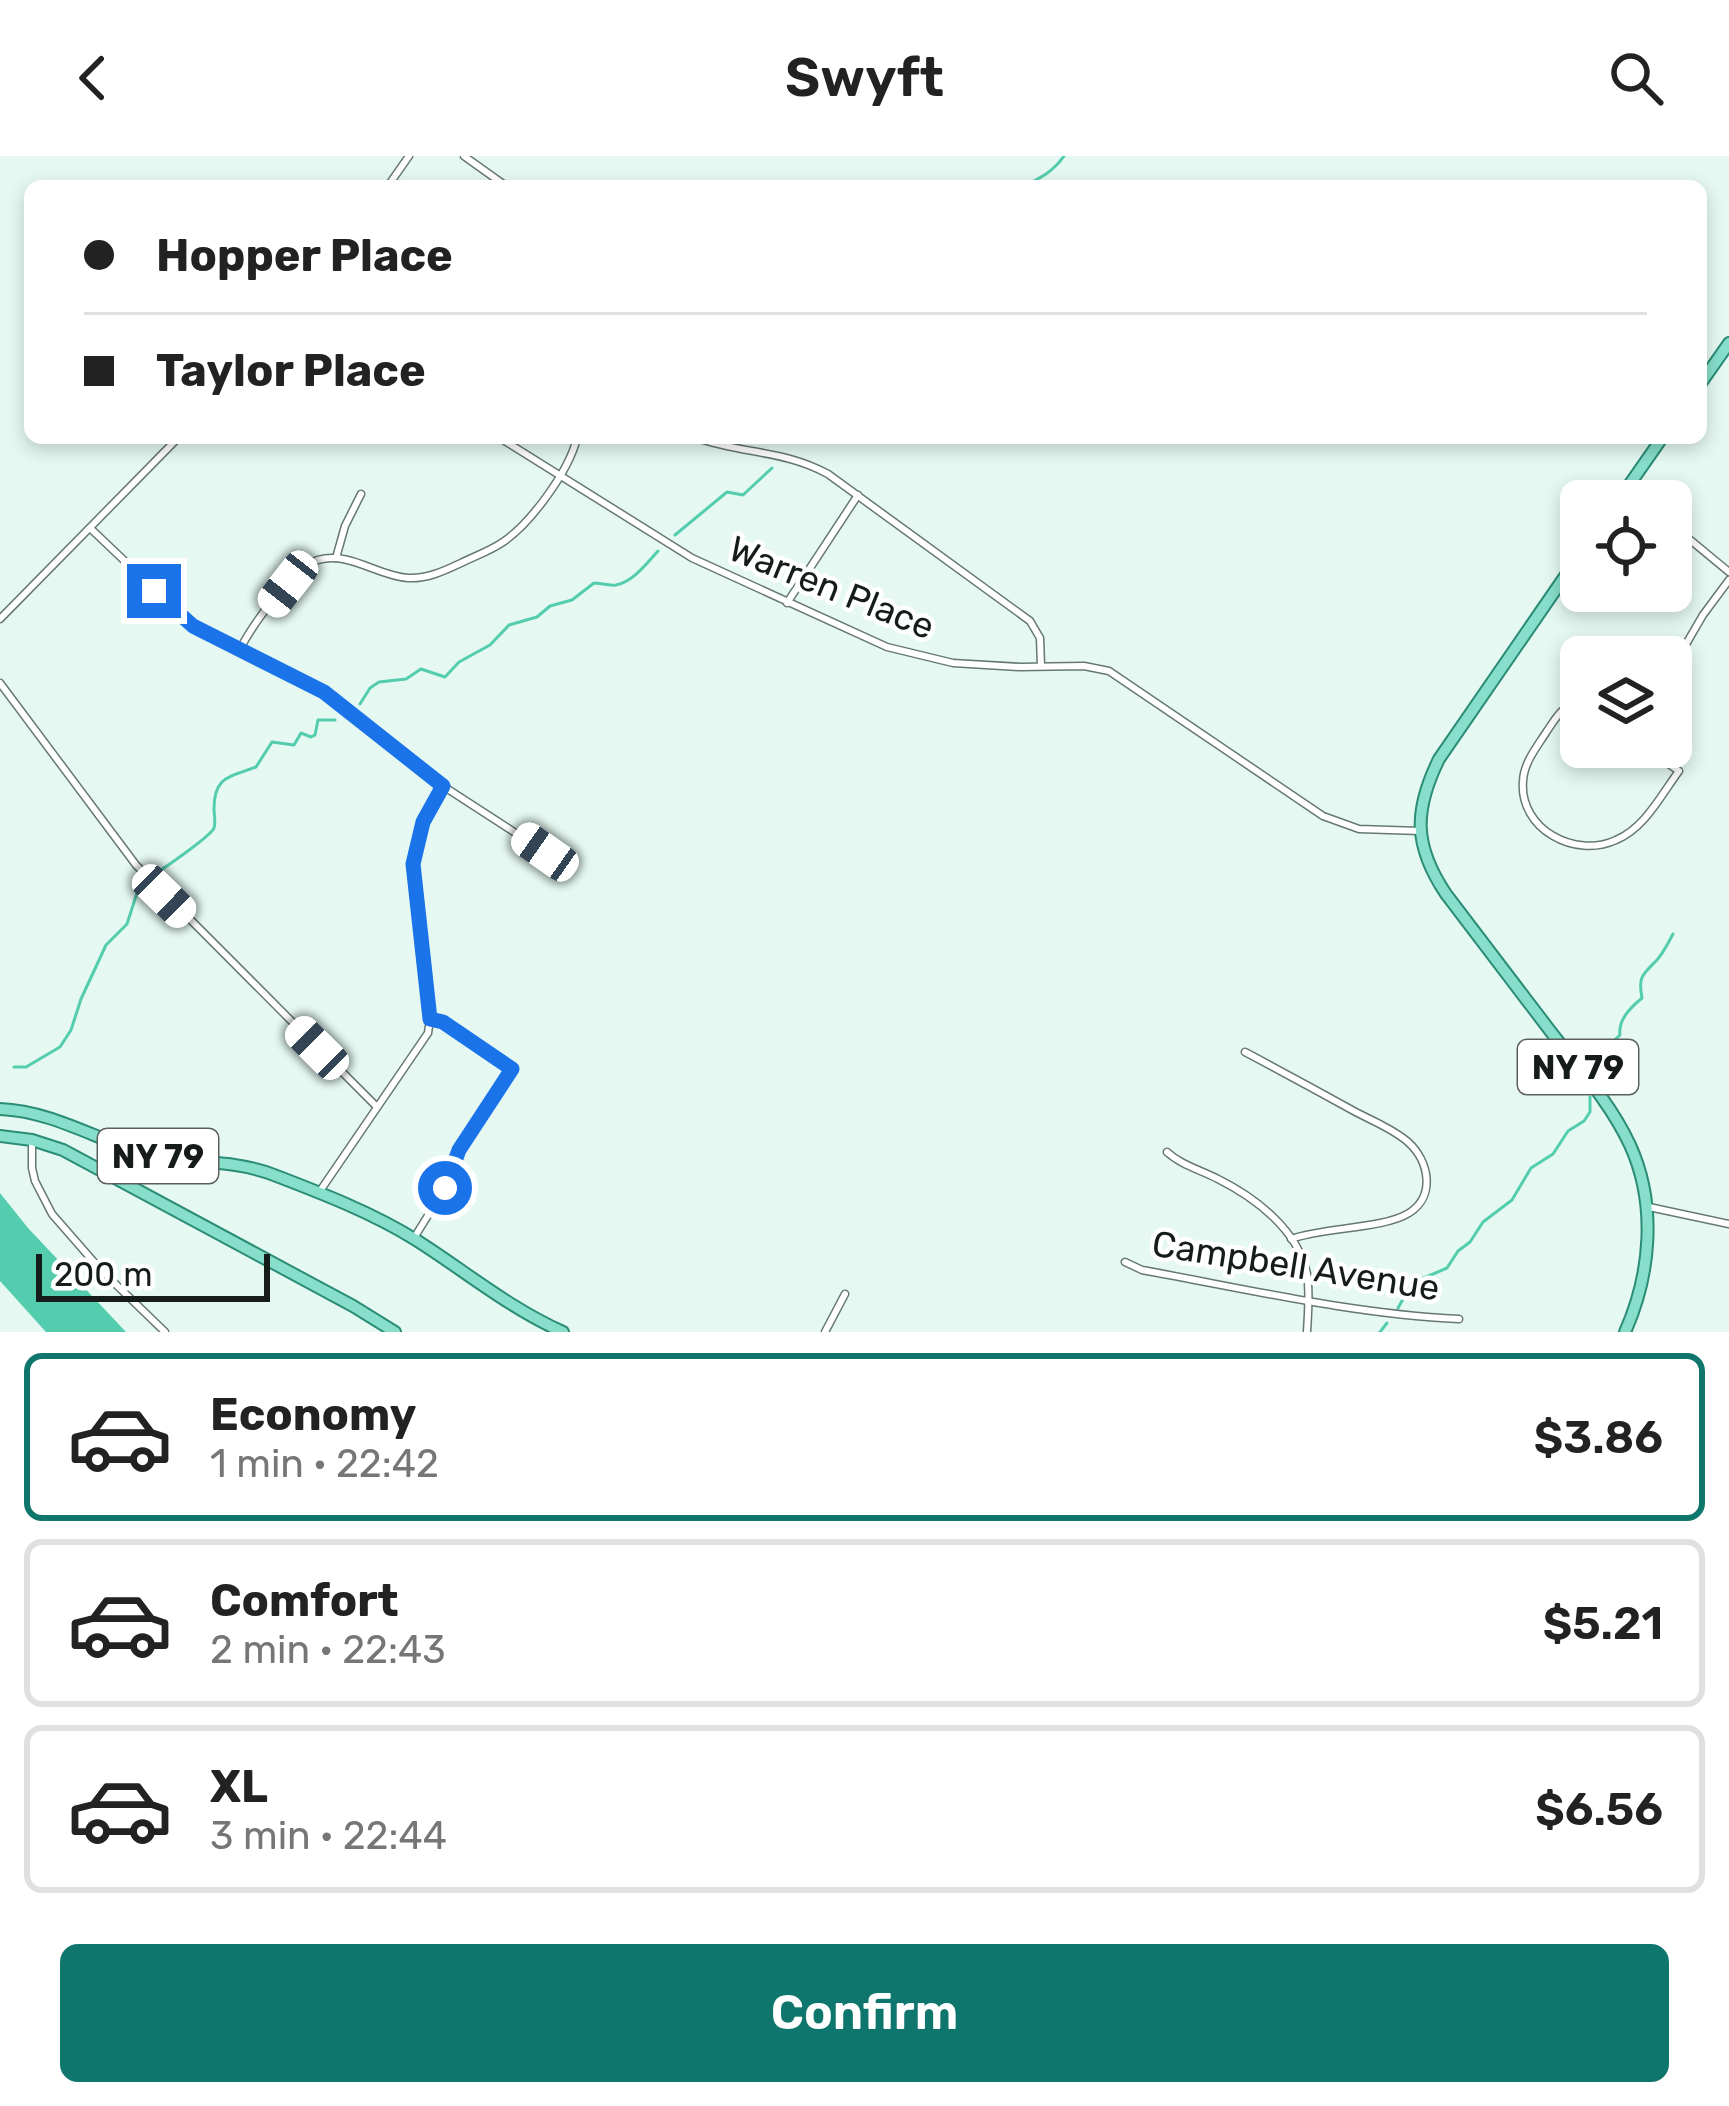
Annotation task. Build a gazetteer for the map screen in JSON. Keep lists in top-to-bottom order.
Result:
{
  "streets": {
    "main road": ["NY 79"],
    "street": ["Warren Place", "Campbell Avenue"]
  },
  "crossings": [
    ["Warren Place", "NY 79"]
  ],
  "scale_bar": "200 m",
  "page": {
    "header": "Swyft",
    "banner": ["Hopper Place", "Taylor Place"],
    "scale": "200 m",
    "list": [
      {
        "name": "Economy",
        "note": "1 min · 22:42",
        "value": "$3.86"
      },
      {
        "name": "Comfort",
        "note": "2 min · 22:43",
        "value": "$5.21"
      },
      {
        "name": "XL",
        "note": "3 min · 22:44",
        "value": "$6.56"
      }
    ],
    "buttons": "Confirm"
  }
}
